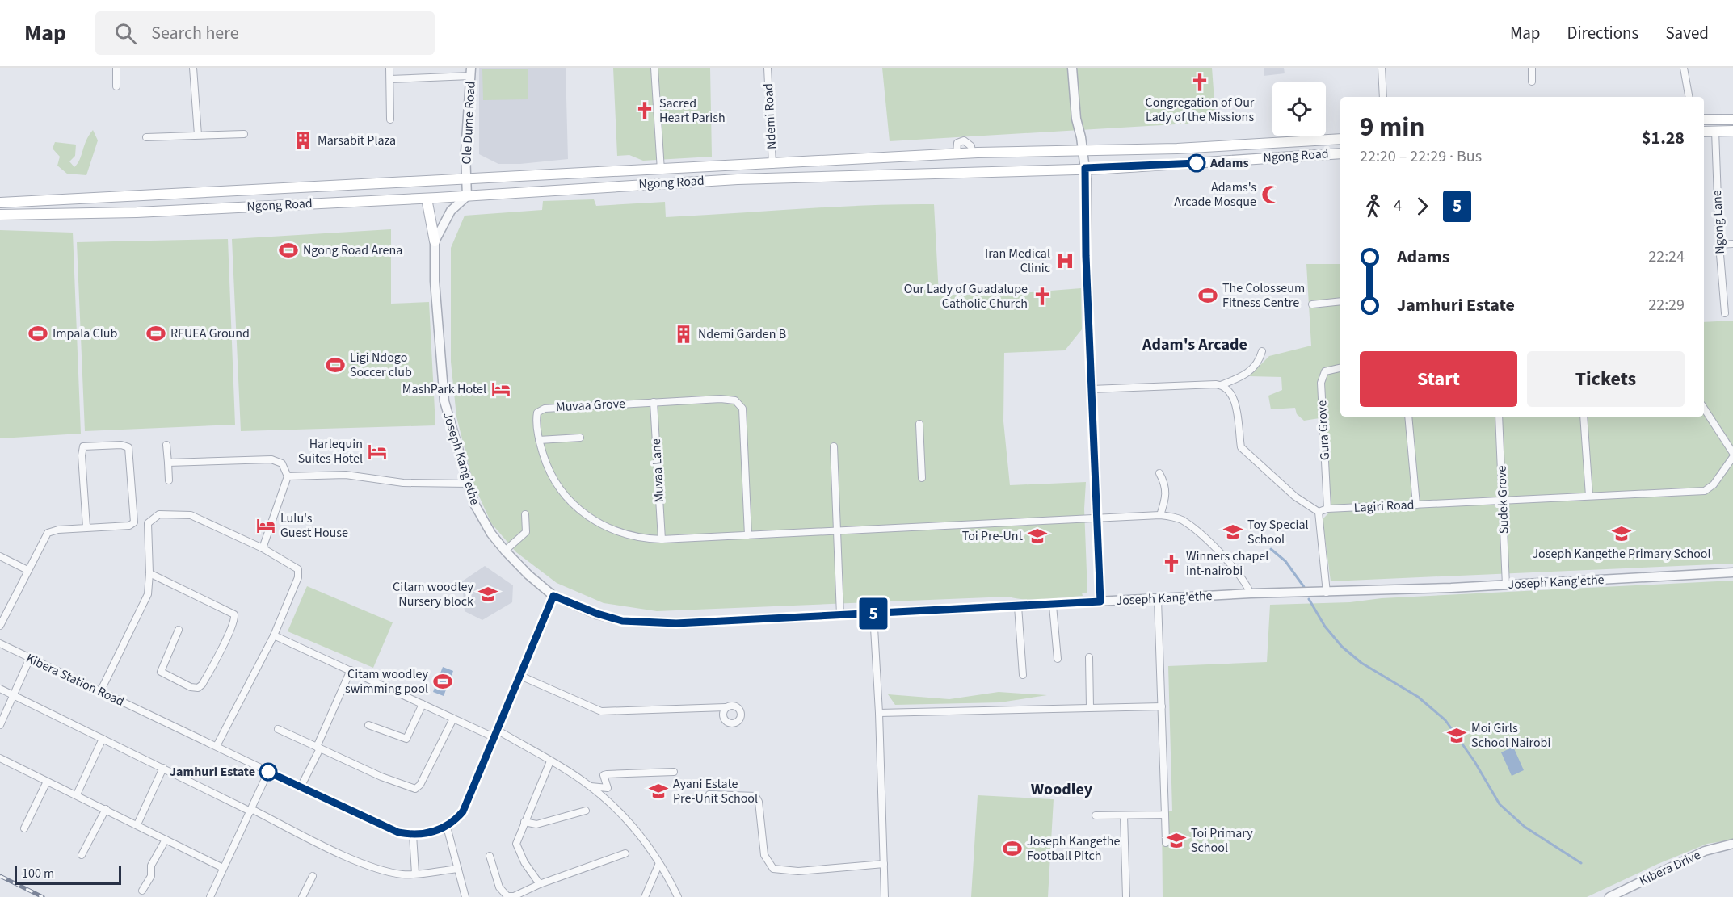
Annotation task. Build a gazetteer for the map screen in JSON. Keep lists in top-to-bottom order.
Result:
{
  "streets": {
    "main road": ["Ngong Road"],
    "street": [
      "Ndemi Road",
      "Ole Dume Road",
      "Ngong Lane",
      "Muvaa Grove",
      "Gura Grove",
      "Joseph Kang'ethe",
      "Muvaa Lane",
      "Sudek Grove",
      "Lagiri Road",
      "Kibera Station Road",
      "Kibera Drive"
    ]
  },
  "crossings": [
    ["Ndemi Road", "Ngong Road"],
    ["Ole Dume Road", "Ngong Road"],
    ["Muvaa Grove", "Muvaa Lane"],
    ["Gura Grove", "Lagiri Road"],
    ["Joseph Kang'ethe", "Sudek Grove"],
    ["Sudek Grove", "Lagiri Road"]
  ],
  "districts": ["Adam's Arcade", "Woodley"],
  "places": {
    "church": [
      "Congregation of Our Lady of the Missions",
      "Sacred Heart Parish",
      "Our Lady of Guadalupe Catholic Church",
      "Winners chapel int-nairobi"
    ],
    "building": ["Marsabit Plaza", "Ndemi Garden B"],
    "other": ["Adams", "Jamhuri Estate"],
    "mosque": ["Adams's Arcade Mosque"],
    "sports": [
      "Ngong Road Arena",
      "The Colosseum Fitness Centre",
      "Impala Club",
      "RFUEA Ground",
      "Ligi Ndogo Soccer club",
      "Citam woodley swimming pool",
      "Joseph Kangethe Football Pitch"
    ],
    "hospital": ["Iran Medical Clinic"],
    "hotel": ["MashPark Hotel", "Harlequin Suites Hotel", "Lulu's Guest House"],
    "school or university": [
      "Toy Special School",
      "Joseph Kangethe Primary School",
      "Toi Pre-Unt",
      "Citam woodley Nursery block",
      "Moi Girls School Nairobi",
      "Ayani Estate Pre-Unit School",
      "Toi Primary School"
    ]
  },
  "lines": ["bus line 5"],
  "scale_bar": "100 m",
  "page": {
    "header": "Map",
    "search": "Search here",
    "nav": ["Map", "Directions", "Saved"],
    "on_map": "5",
    "heading": ["9 min", "22:20 – 22:29 · Bus", "$1.28"],
    "legs": ["4", "5"],
    "list": [
      {
        "name": "Adams",
        "value": "22:24"
      },
      {
        "name": "Jamhuri Estate",
        "value": "22:29"
      }
    ],
    "buttons": ["Start", "Tickets"],
    "scale": "100 m"
  }
}
